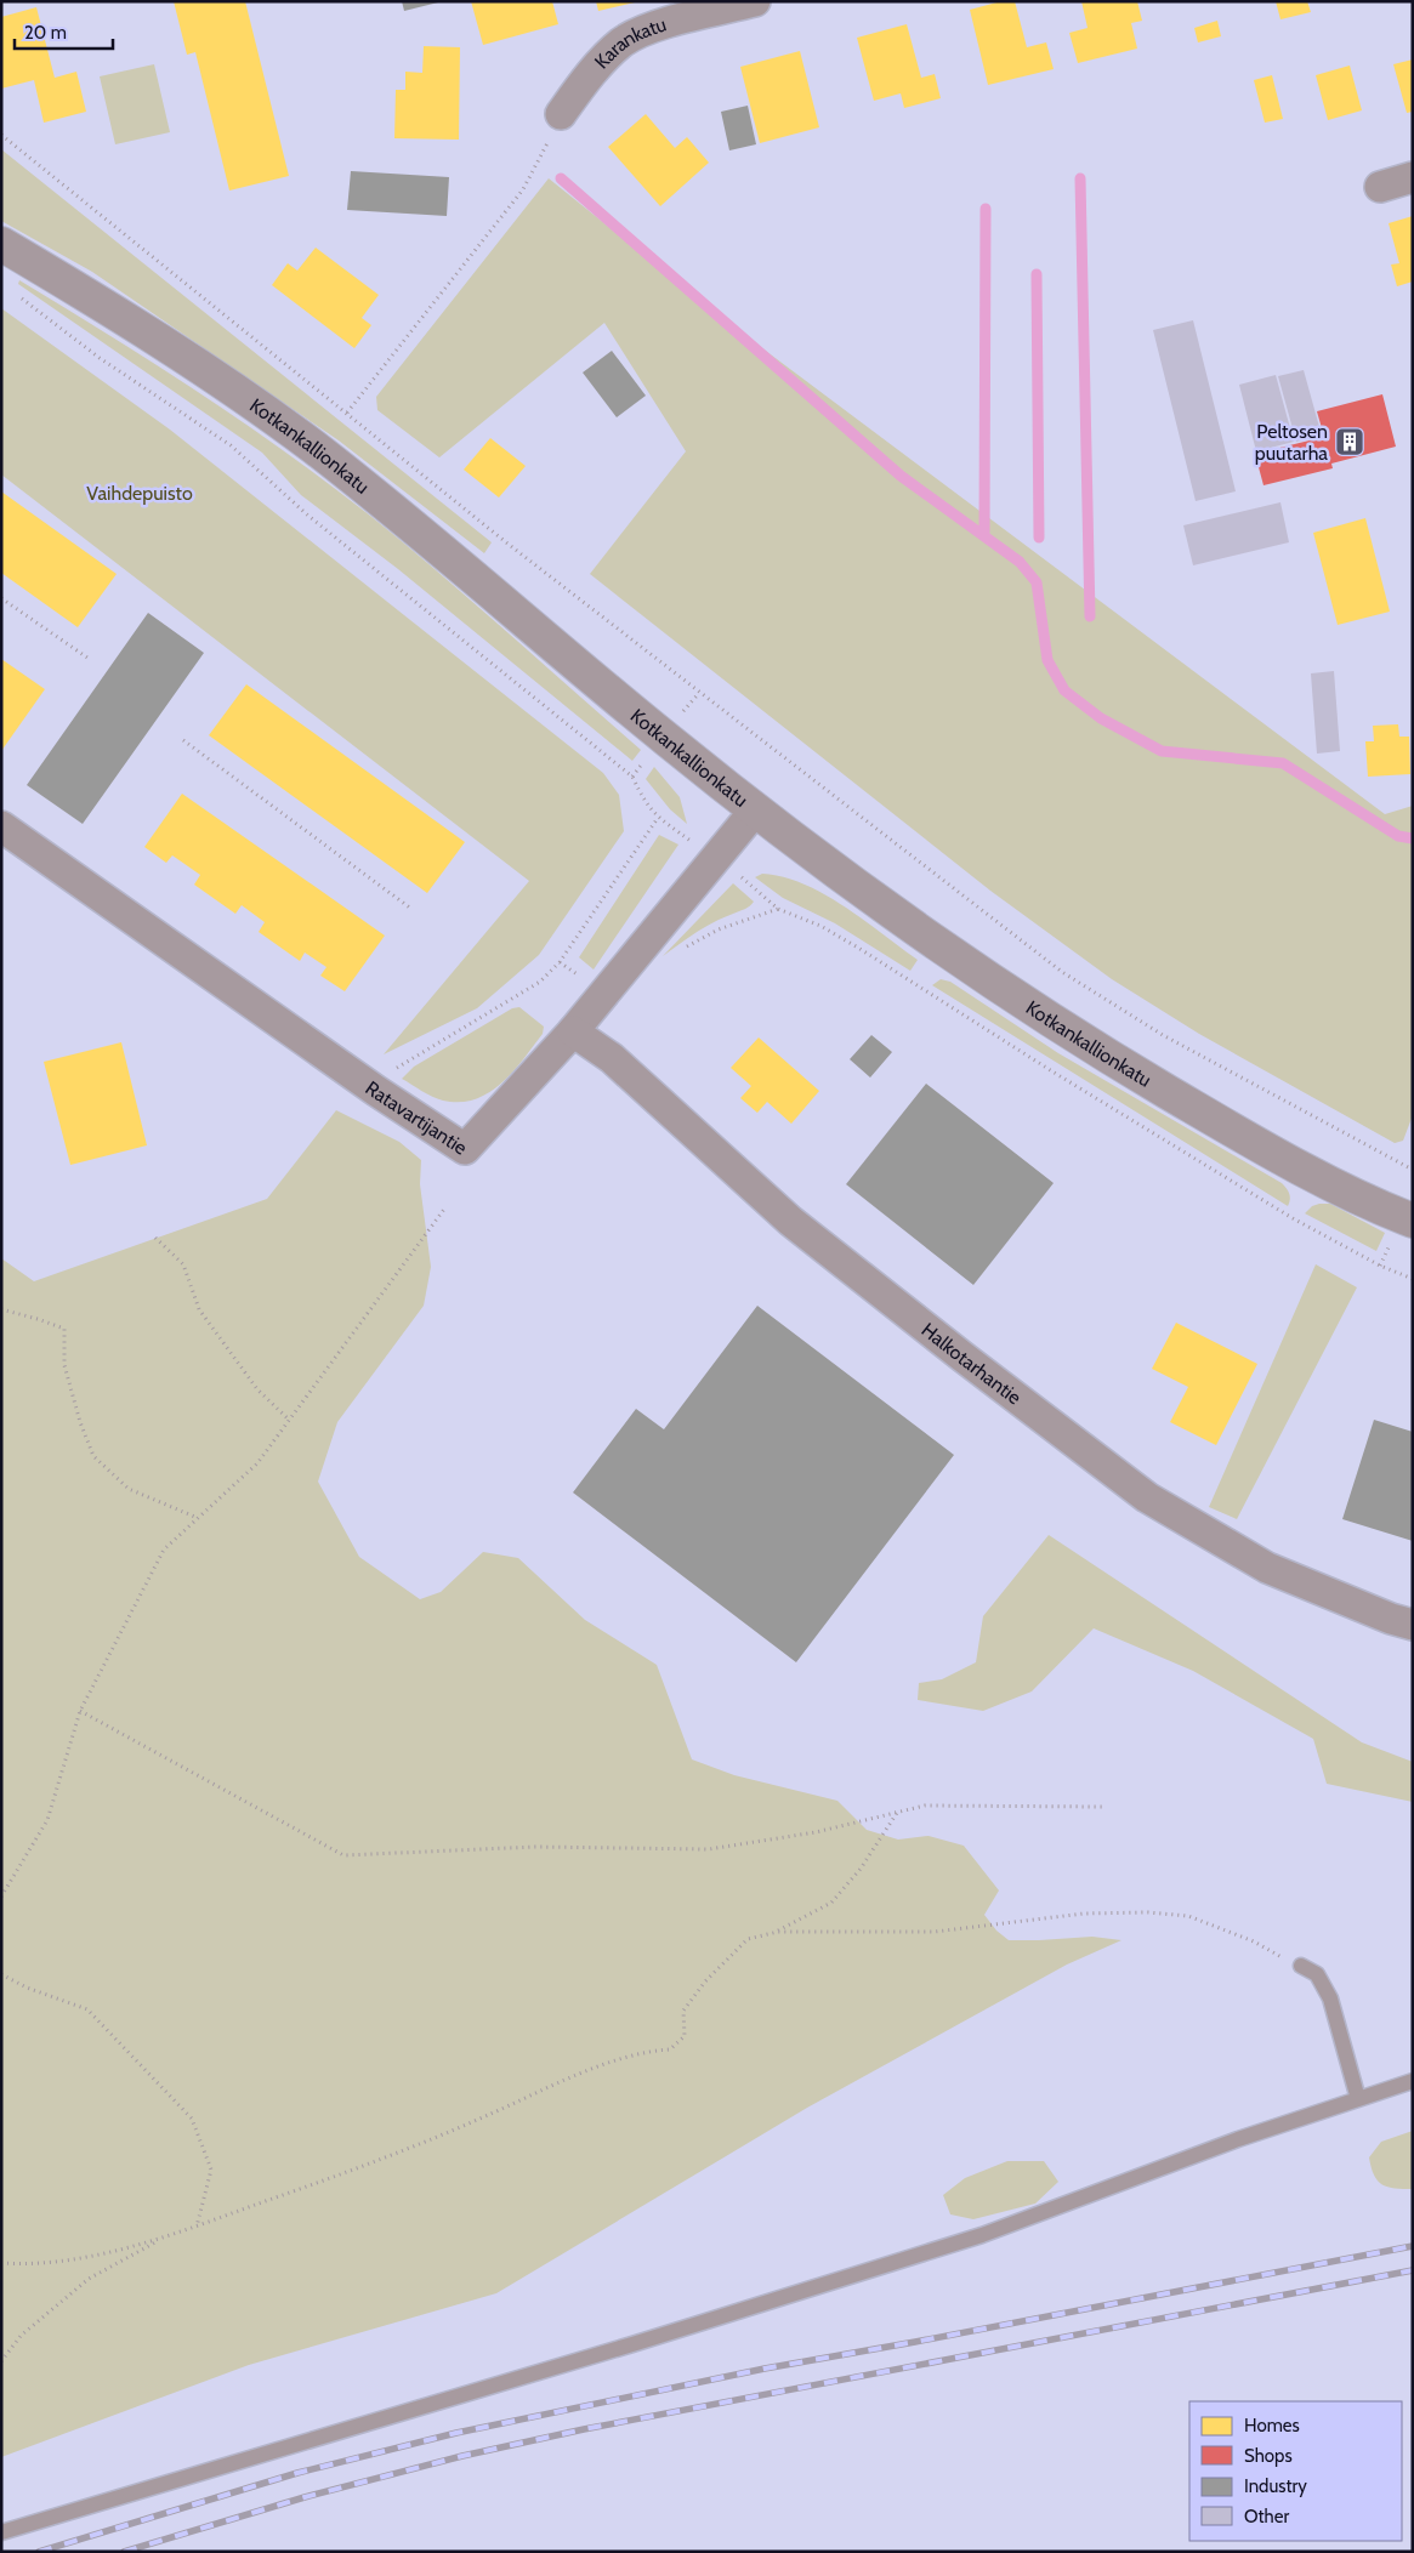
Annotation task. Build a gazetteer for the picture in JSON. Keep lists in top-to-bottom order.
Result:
{
  "streets": {
    "street": [
      "Karankatu",
      "Kotkankallionkatu",
      "Ratavartijantie",
      "Halkotarhantie"
    ]
  },
  "crossings": [
    ["Kotkankallionkatu", "Ratavartijantie"],
    ["Ratavartijantie", "Halkotarhantie"]
  ],
  "parks": ["Vaihdepuisto"],
  "places": {
    "building": ["Peltosen puutarha"]
  },
  "legend": [
    "Homes",
    "Shops",
    "Industry",
    "Other"
  ],
  "scale_bar": "20 m"
}
